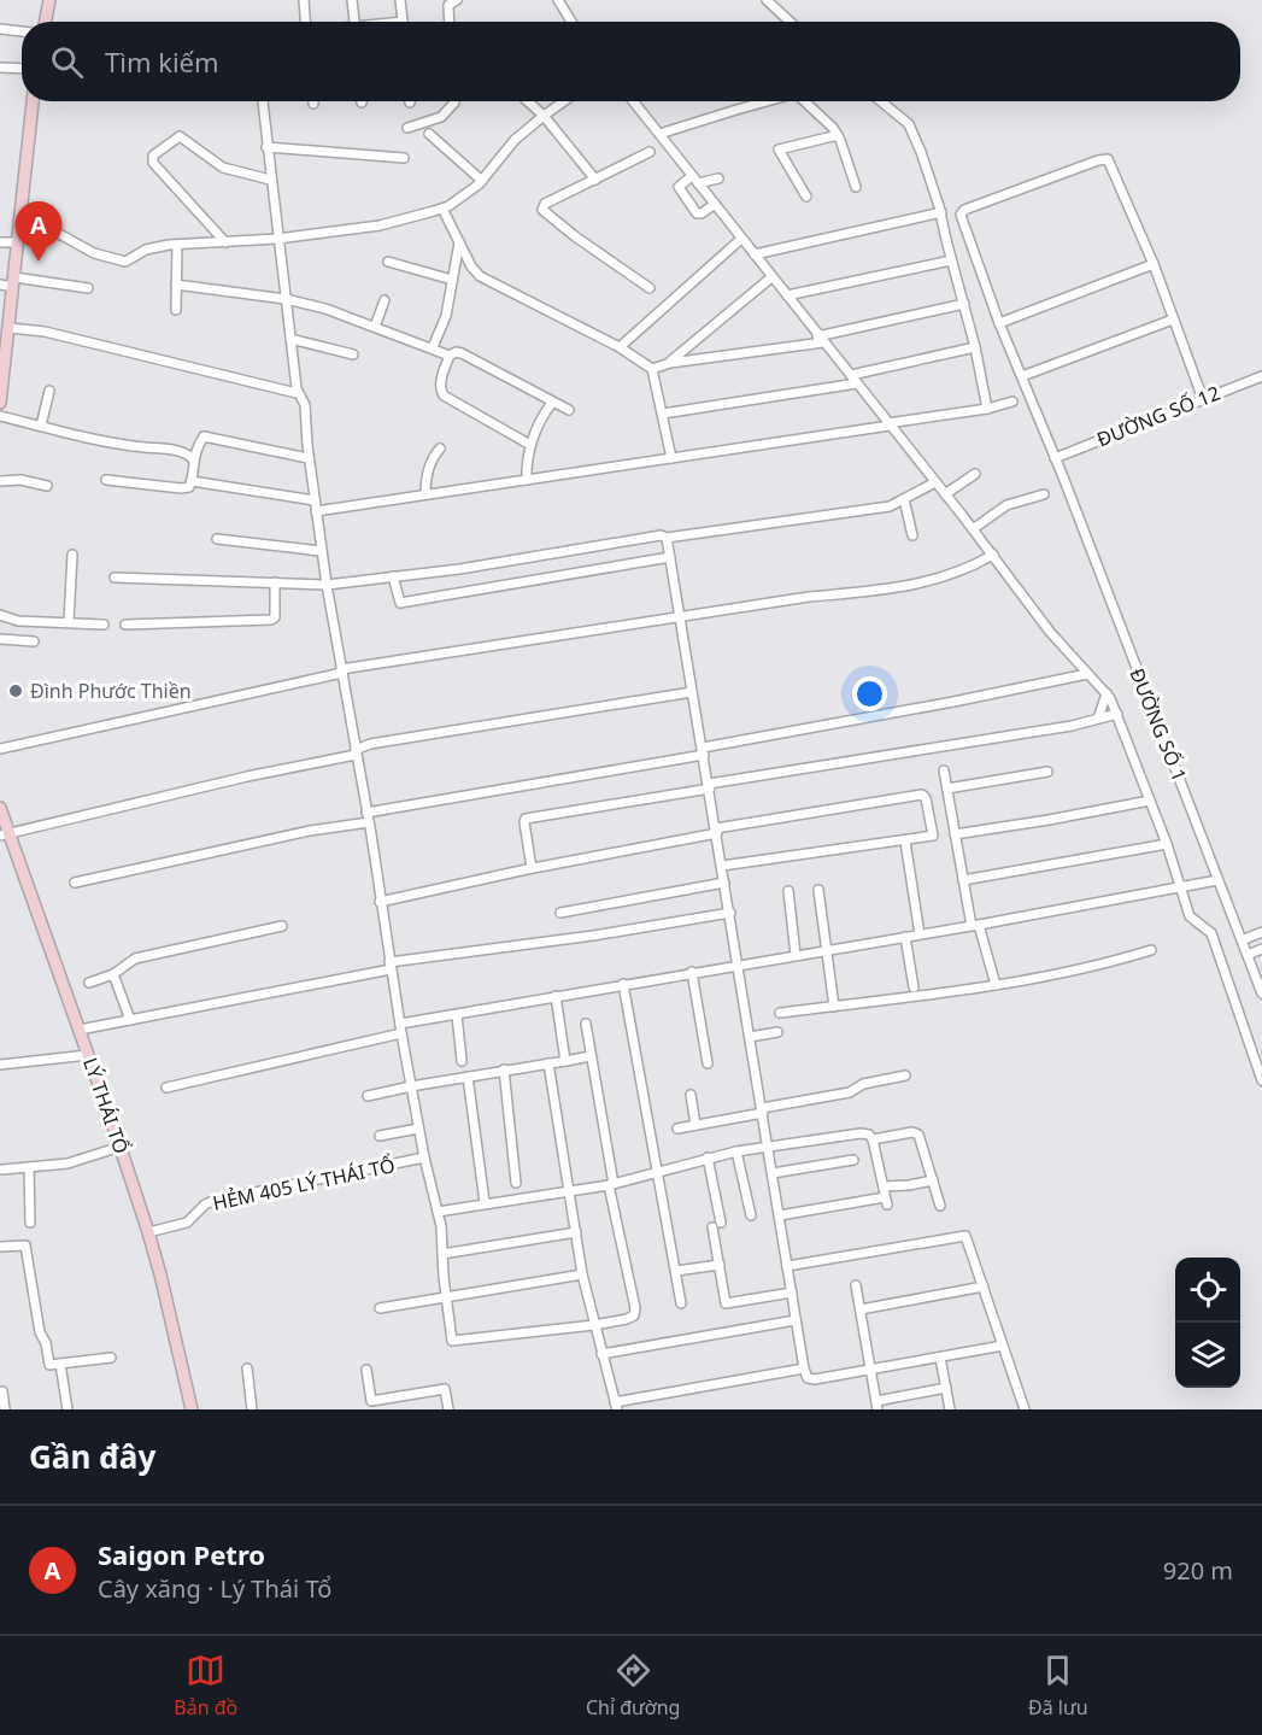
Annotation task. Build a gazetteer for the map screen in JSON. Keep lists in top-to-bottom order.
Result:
{
  "streets": {
    "main road": ["LÝ THÁI TỔ"],
    "street": ["ĐƯỜNG SỐ 12", "ĐƯỜNG SỐ 1", "HẺM 405 LÝ THÁI TỔ"]
  },
  "crossings": [
    ["ĐƯỜNG SỐ 12", "ĐƯỜNG SỐ 1"],
    ["LÝ THÁI TỔ", "HẺM 405 LÝ THÁI TỔ"]
  ],
  "places": ["Đình Phước Thiền"],
  "page": {
    "search": "Tìm kiếm",
    "pins": "A",
    "heading": "Gần đây",
    "list": [
      {
        "mark": "A",
        "name": "Saigon Petro",
        "note": "Cây xăng · Lý Thái Tổ",
        "value": "920 m"
      }
    ],
    "nav": ["Bản đồ", "Chỉ đường", "Đã lưu"]
  }
}
